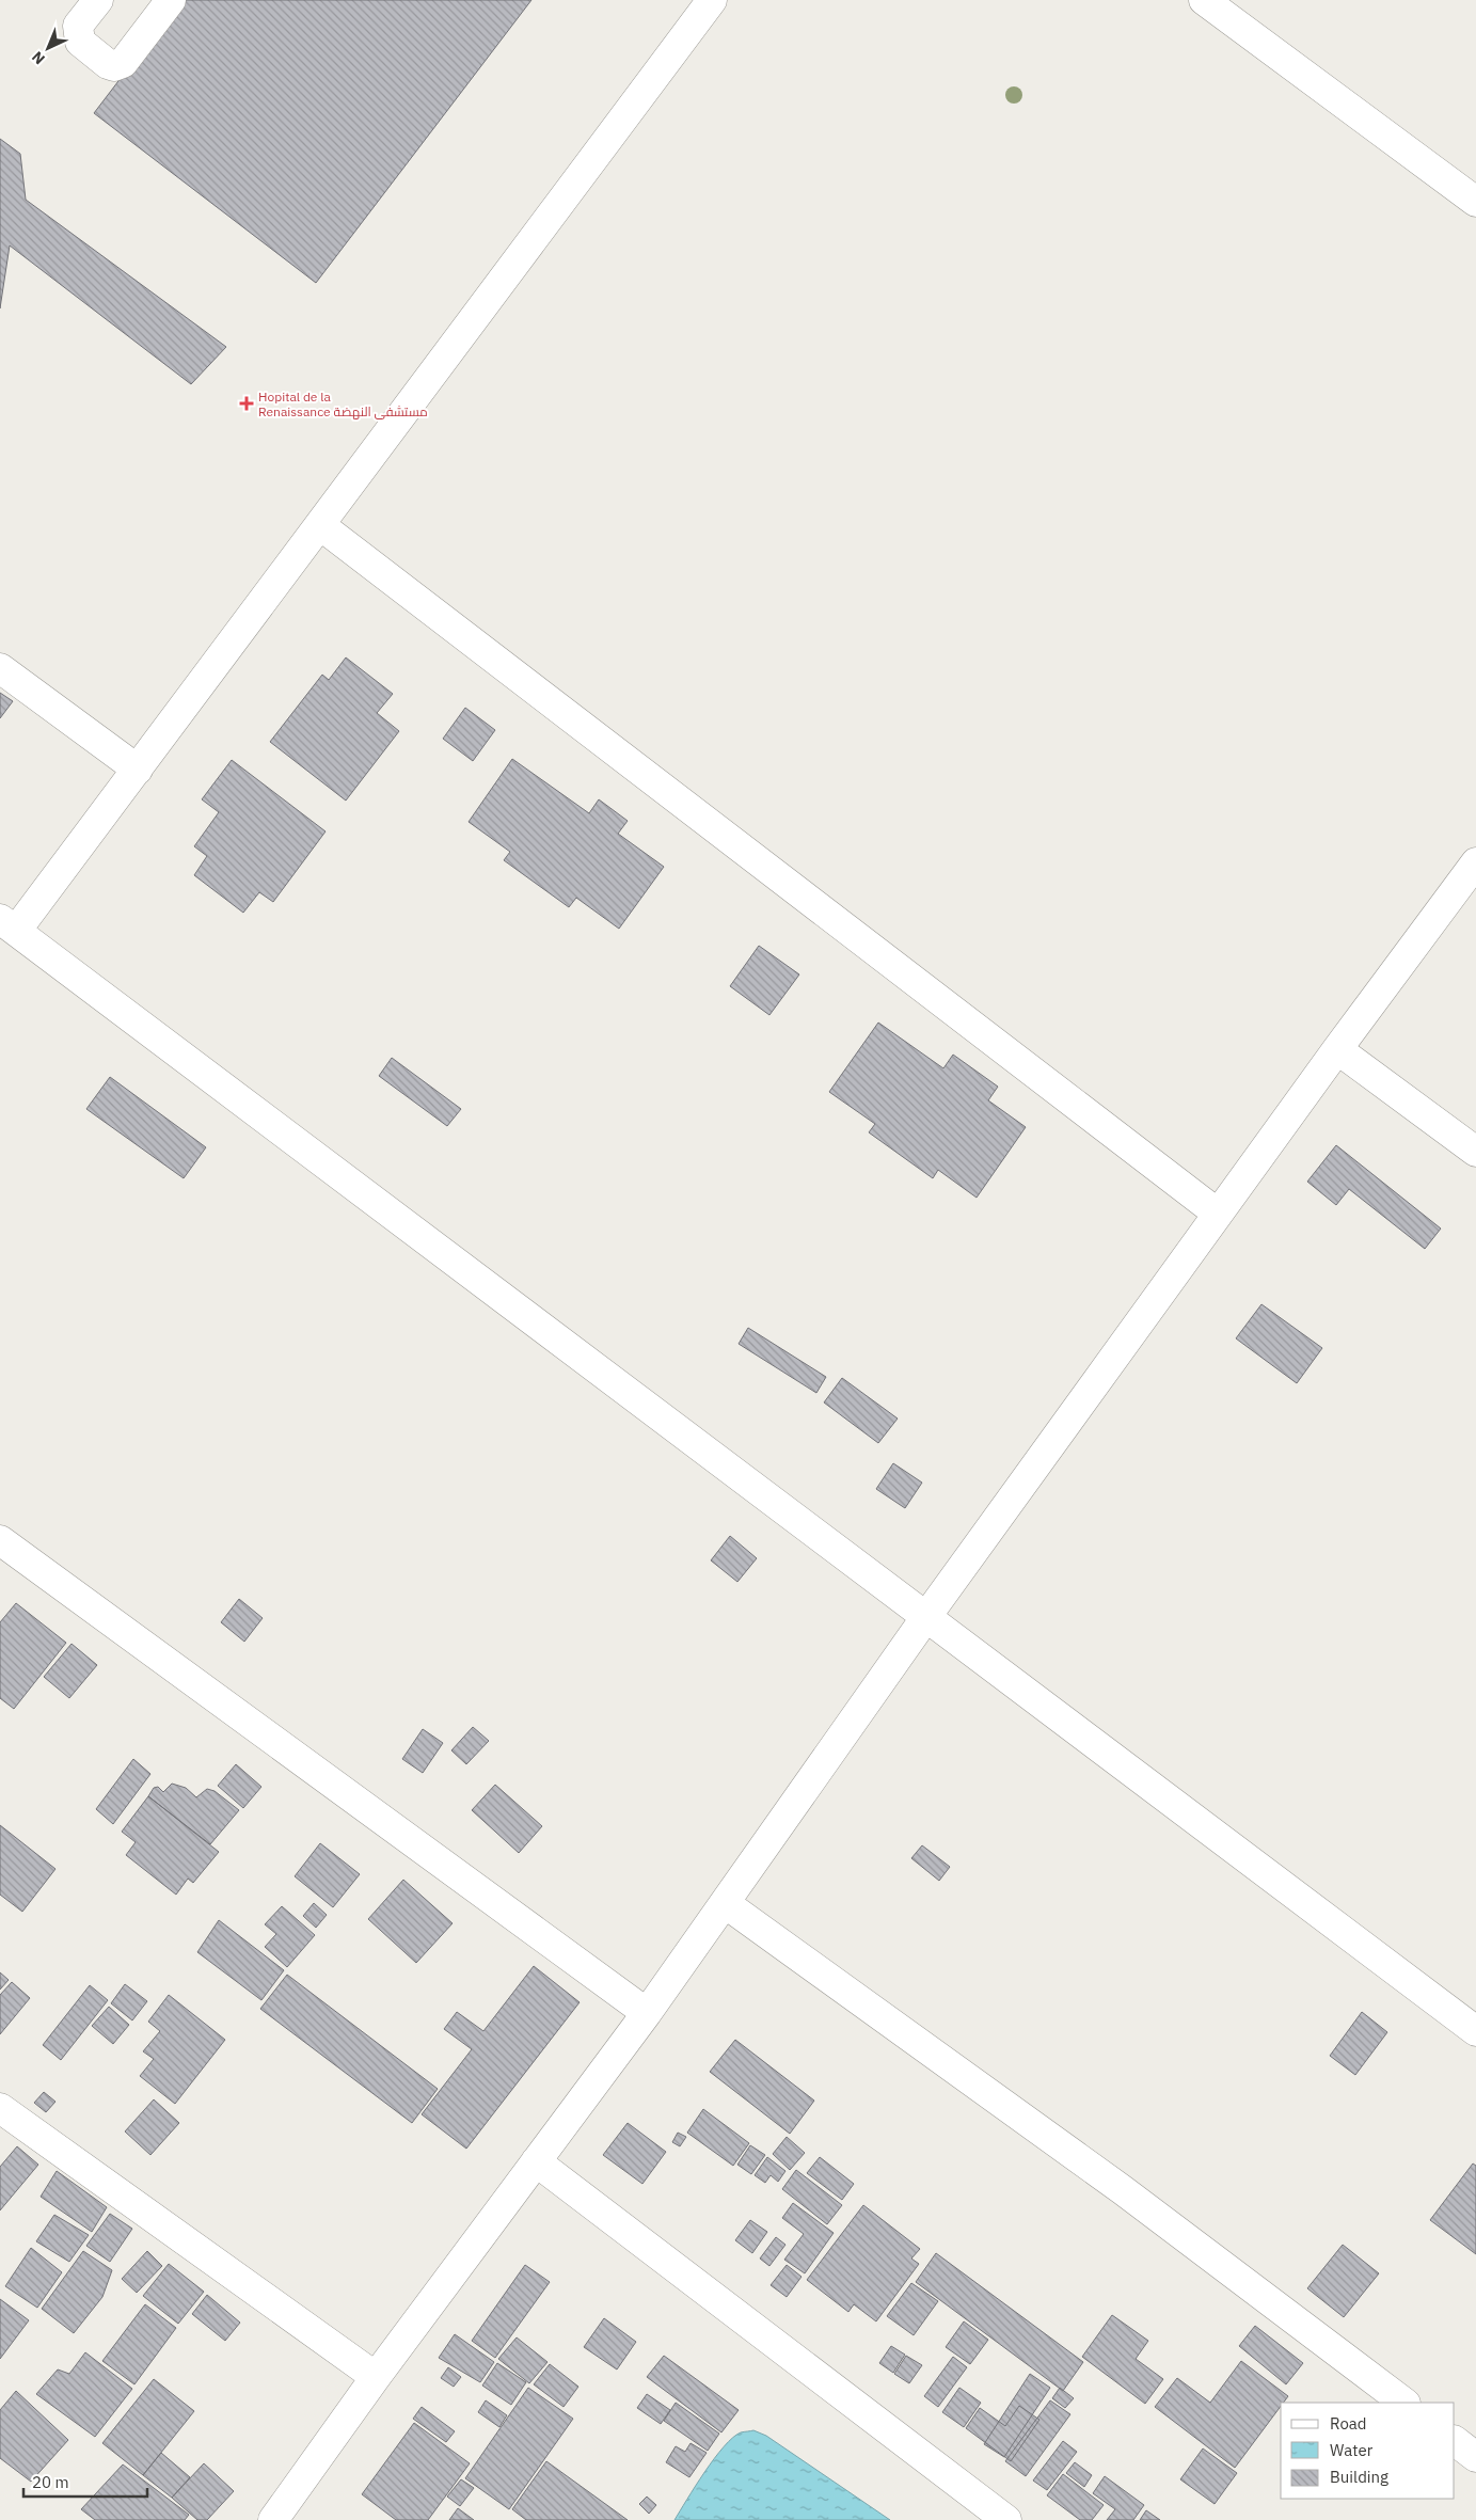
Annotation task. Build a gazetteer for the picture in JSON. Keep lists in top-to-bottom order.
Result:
{
  "places": {
    "health": ["Hopital de la Renaissance مستشفى النهضة"]
  },
  "legend": ["Road", "Water", "Building"],
  "scale_bar": "20 m",
  "north": "bottom left"
}
